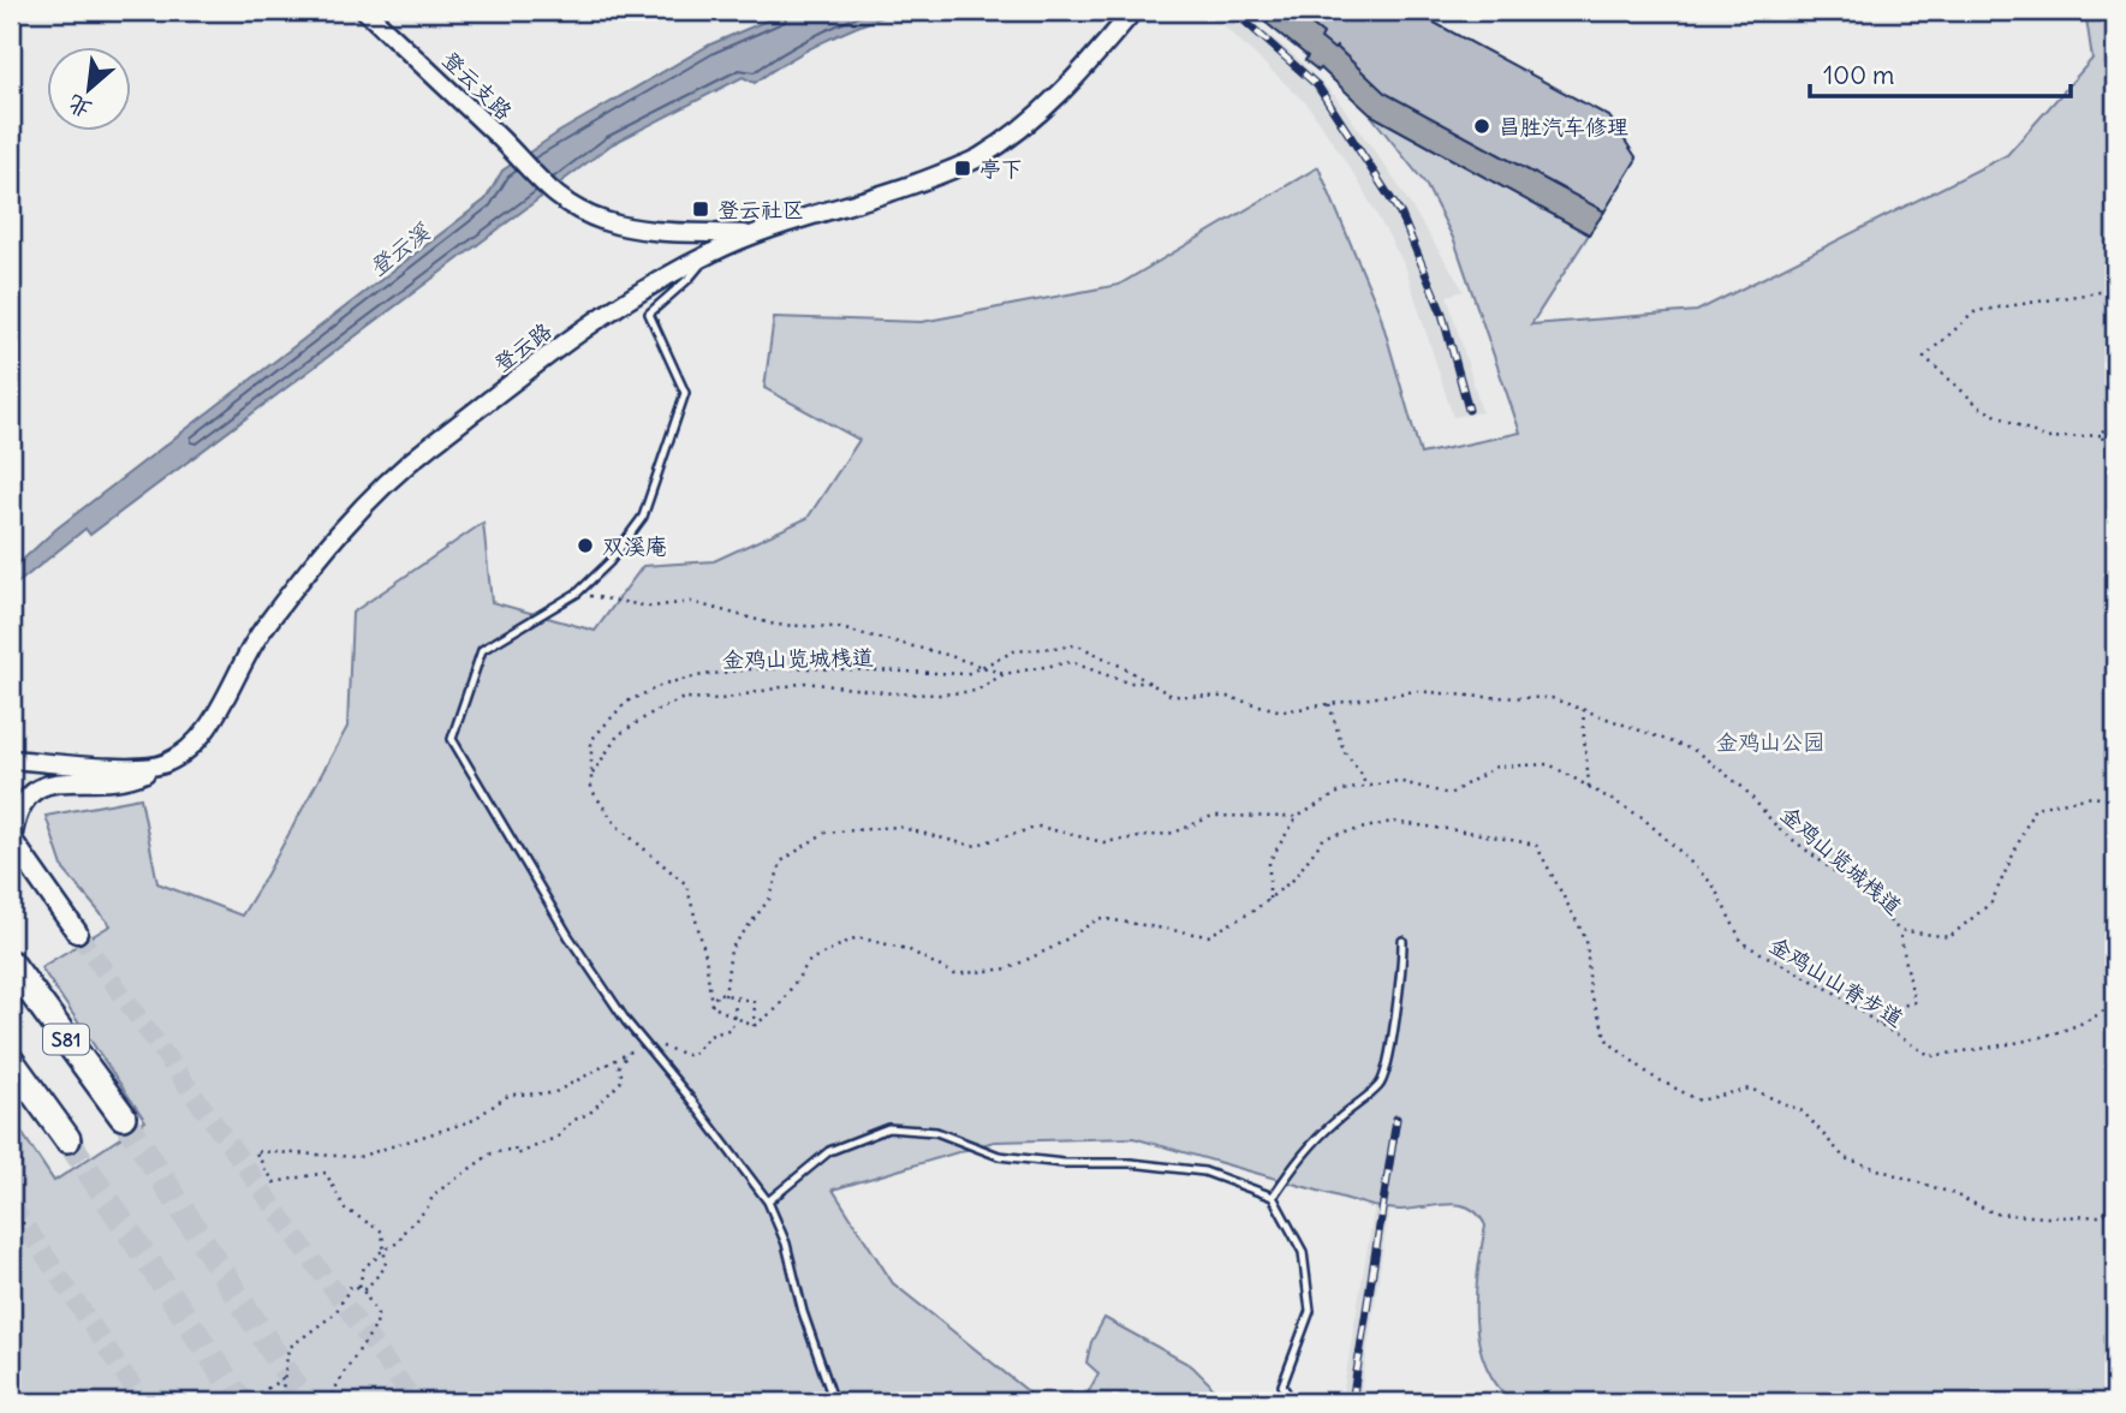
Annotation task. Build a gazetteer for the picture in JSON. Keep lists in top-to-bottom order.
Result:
{
  "streets": {
    "highway": ["S81"],
    "street": ["登云支路", "登云路"],
    "path": ["金鸡山览城栈道", "金鸡山山脊步道"]
  },
  "crossings": [
    ["登云支路", "登云路"]
  ],
  "water": ["登云溪"],
  "parks": ["金鸡山公园"],
  "places": {
    "other": ["昌胜汽车修理", "双溪庵"],
    "transit": ["亭下", "登云社区"]
  },
  "scale_bar": "100 m",
  "north": "bottom left"
}
